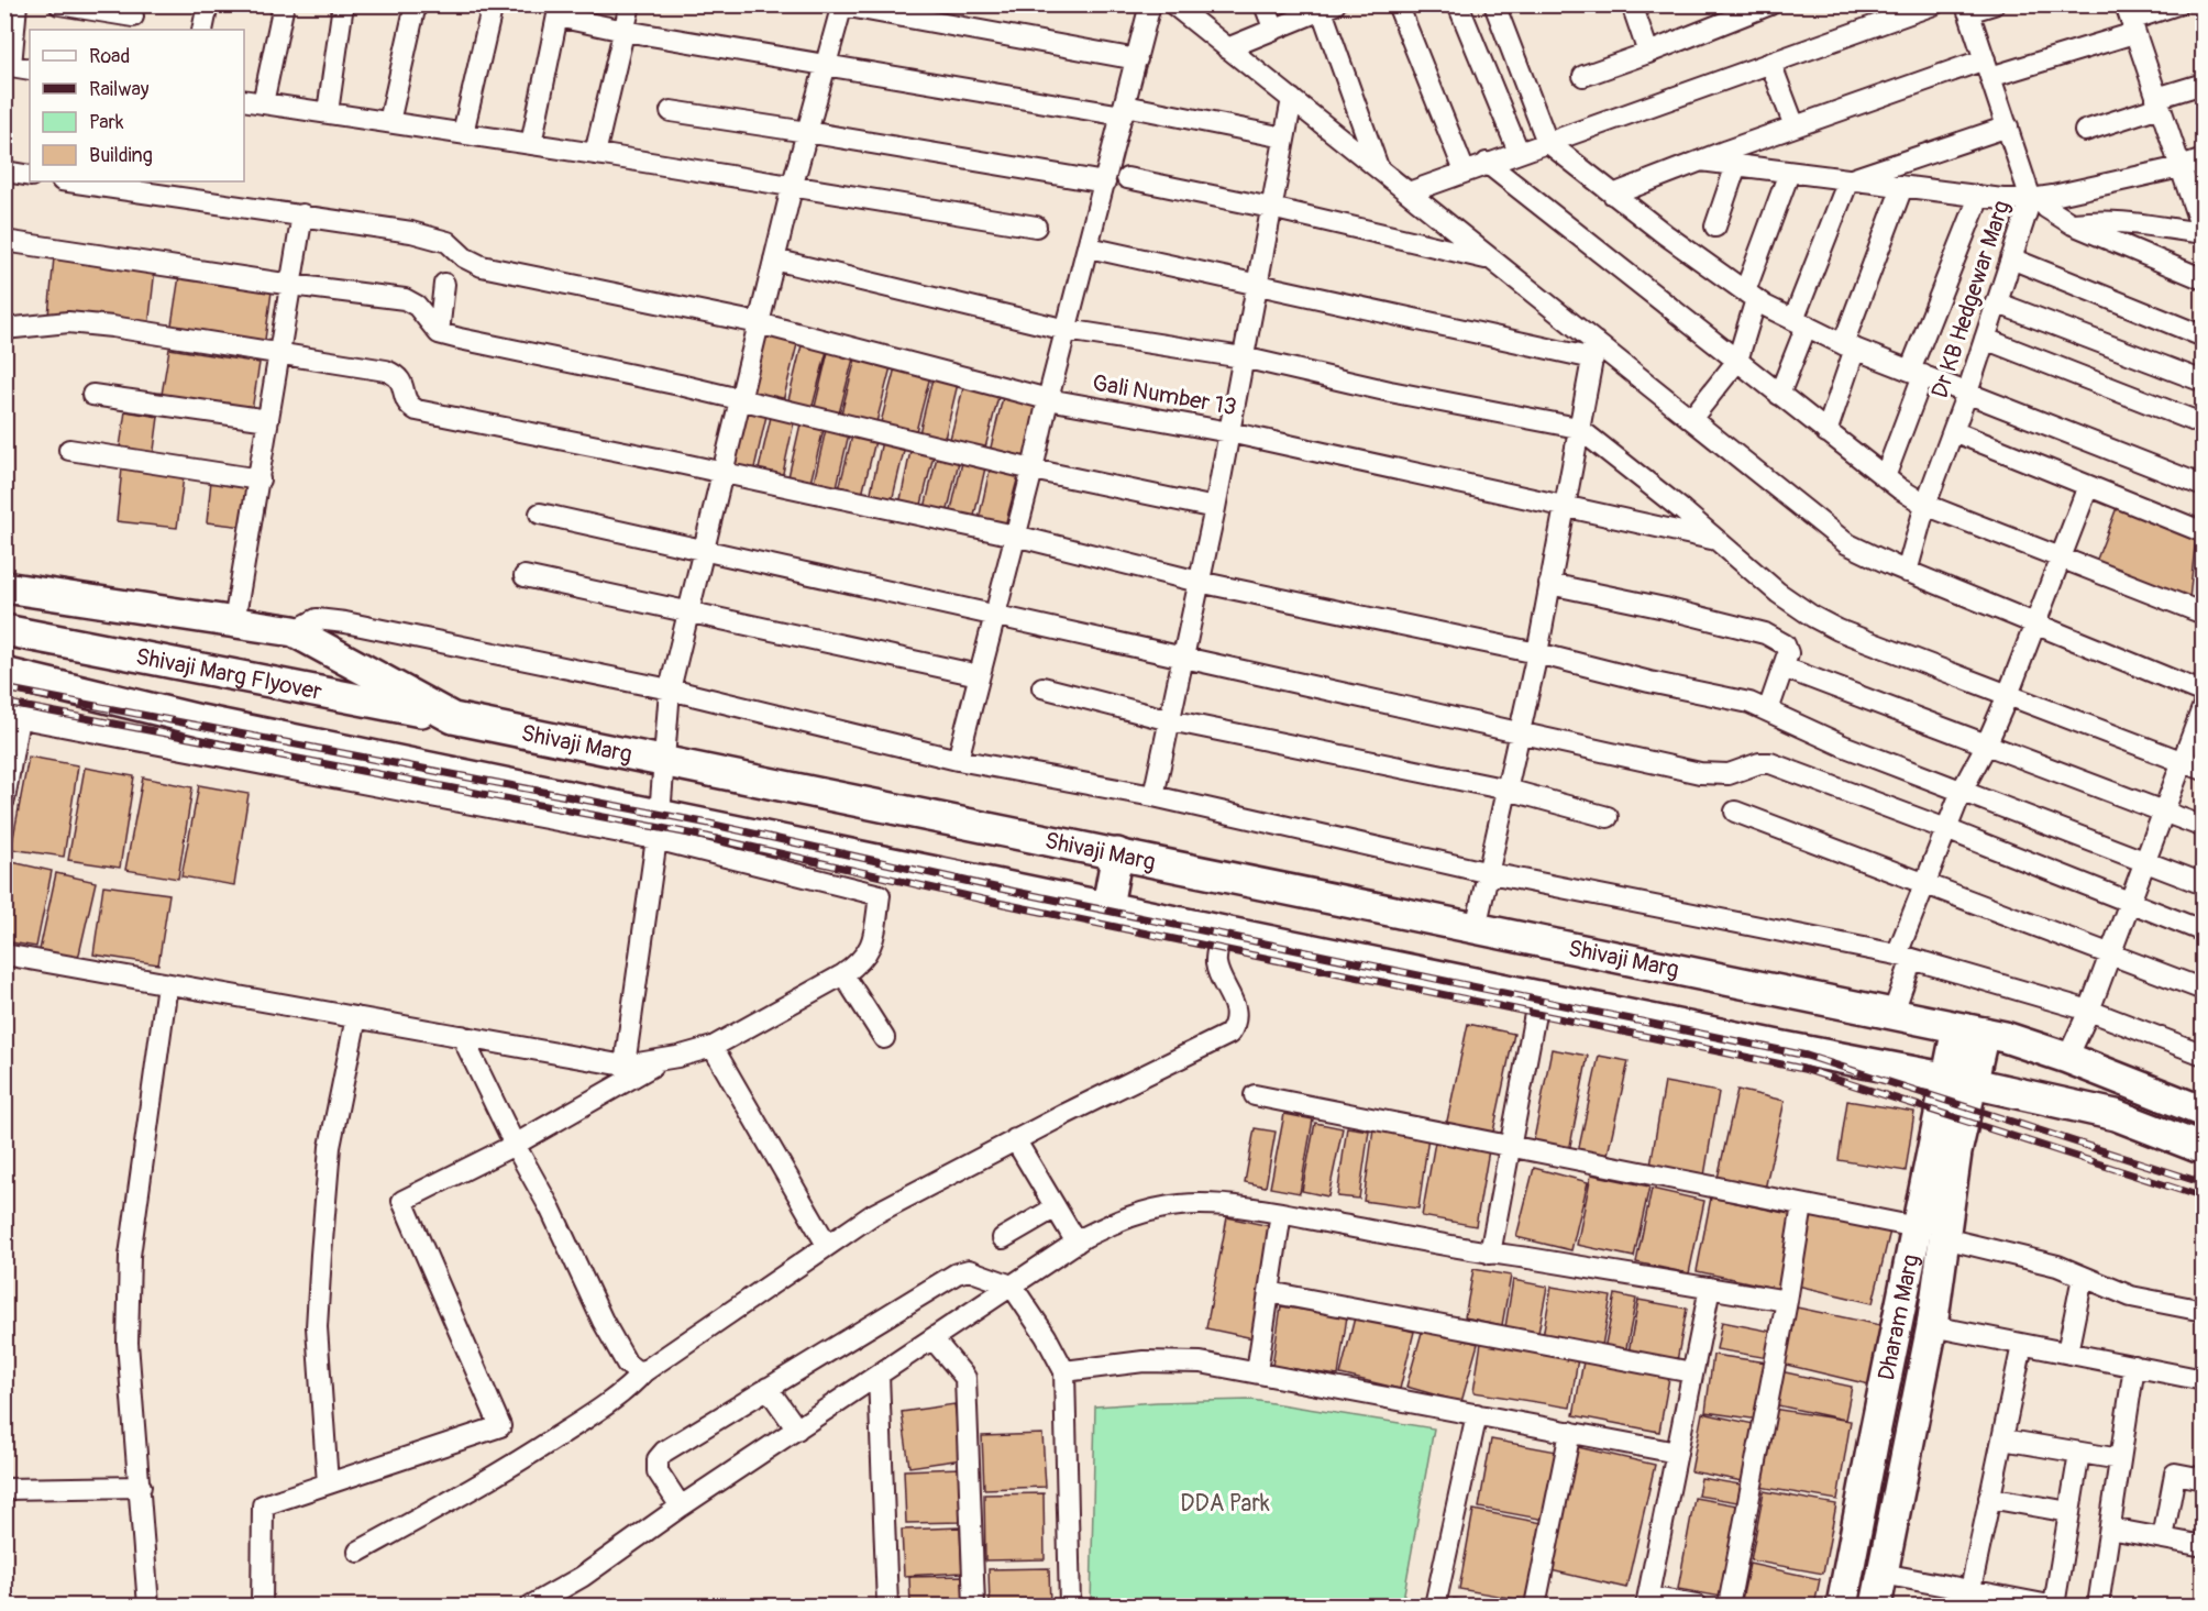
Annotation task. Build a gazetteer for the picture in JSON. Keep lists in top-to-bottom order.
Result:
{
  "streets": {
    "main road": ["Shivaji Marg Flyover", "Shivaji Marg", "Dharam Marg"],
    "street": ["Dr KB Hedgewar Marg", "Gali Number 13"]
  },
  "crossings": [
    ["Shivaji Marg Flyover", "Shivaji Marg"],
    ["Shivaji Marg", "Dharam Marg"]
  ],
  "parks": ["DDA Park"],
  "legend": [
    "Road",
    "Railway",
    "Park",
    "Building"
  ]
}
